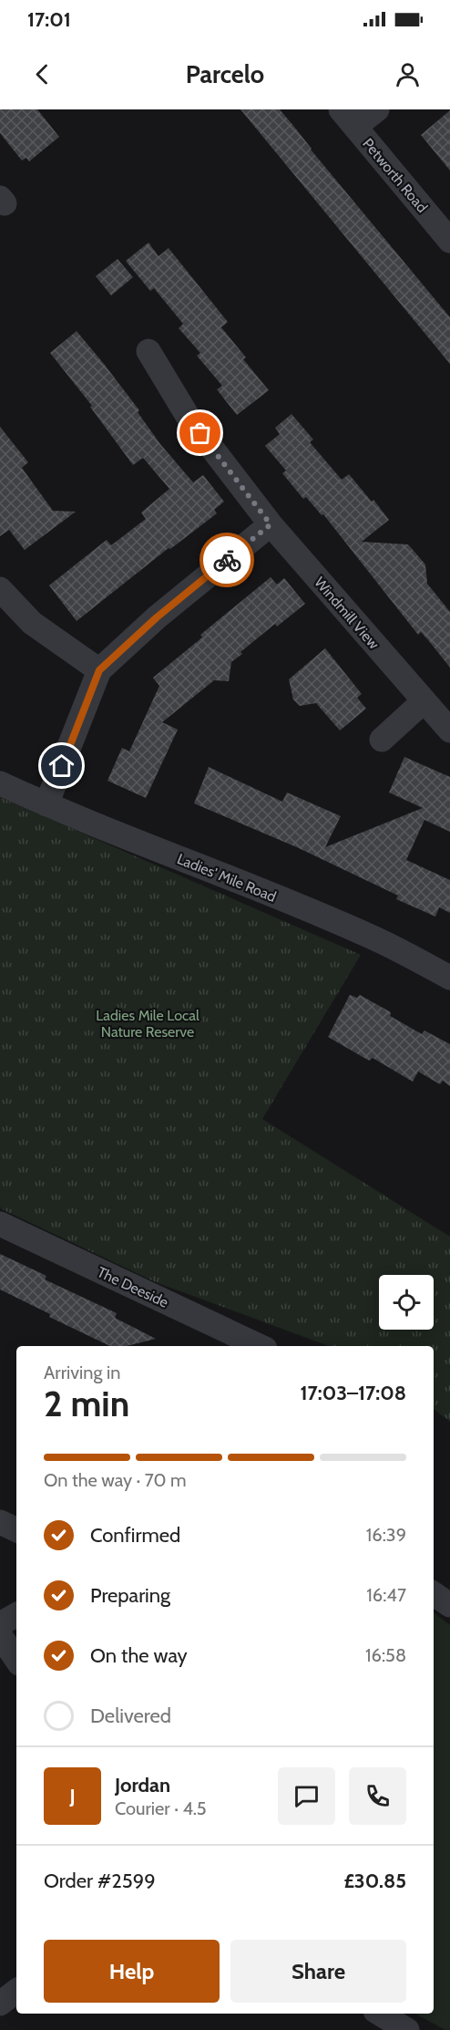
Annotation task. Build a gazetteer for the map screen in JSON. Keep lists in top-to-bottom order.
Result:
{
  "streets": {
    "street": [
      "Petworth Road",
      "Windmill View",
      "Ladies' Mile Road",
      "The Deeside"
    ]
  },
  "parks": ["Ladies Mile Local Nature Reserve"],
  "page": {
    "status": "17:01",
    "header": "Parcelo",
    "heading": ["2 min", "Arriving in", "17:03–17:08"],
    "panel": [
      "Jordan",
      "Courier · 4.5",
      "Order #2599",
      "£30.85"
    ],
    "bar": "On the way · 70 m",
    "list": [
      ["Confirmed", "16:39"],
      ["Preparing", "16:47"],
      ["On the way", "16:58"],
      "Delivered"
    ],
    "round": "J",
    "buttons": ["Help", "Share"]
  }
}
